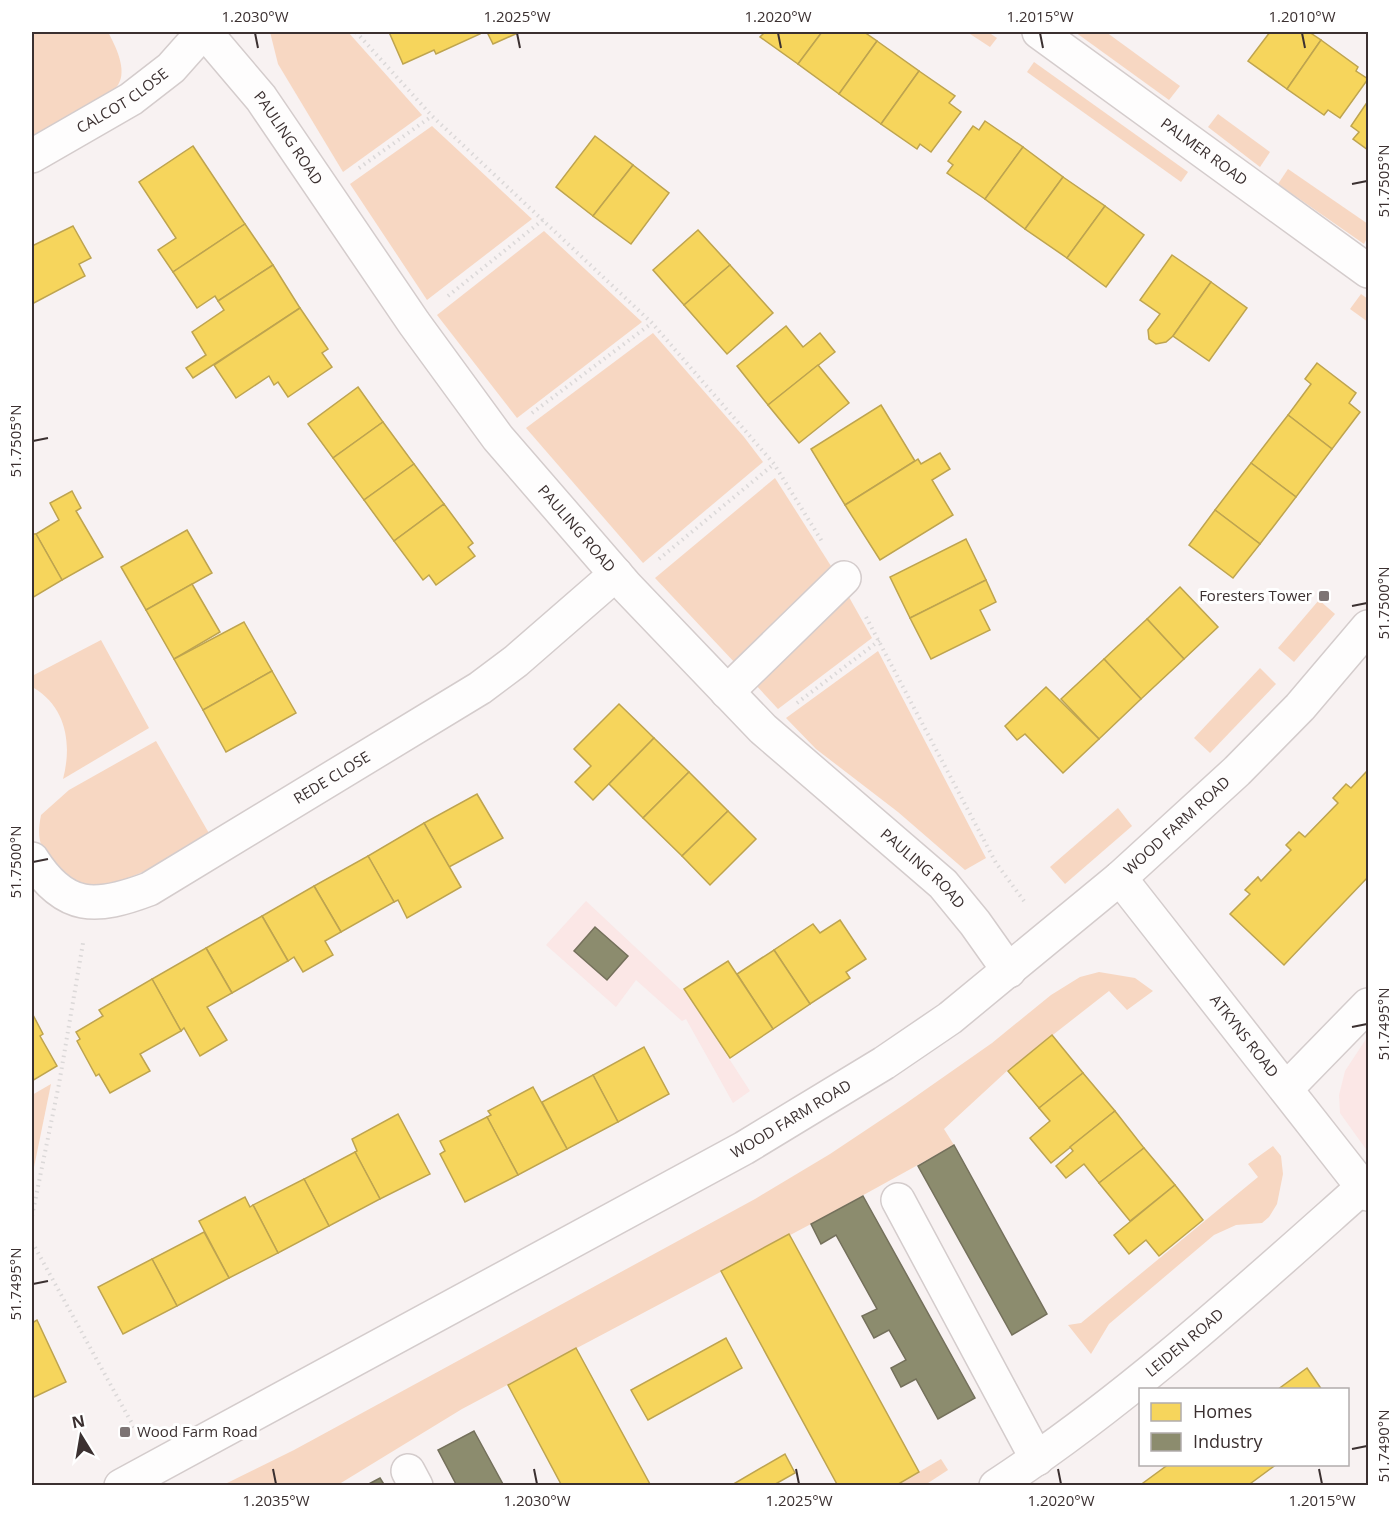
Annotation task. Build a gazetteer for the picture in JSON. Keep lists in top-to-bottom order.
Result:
{
  "streets": {
    "street": [
      "CALCOT CLOSE",
      "PAULING ROAD",
      "PALMER ROAD",
      "REDE CLOSE",
      "WOOD FARM ROAD",
      "ATKYNS ROAD",
      "LEIDEN ROAD"
    ]
  },
  "crossings": [
    ["CALCOT CLOSE", "PAULING ROAD"],
    ["PAULING ROAD", "REDE CLOSE"],
    ["PAULING ROAD", "WOOD FARM ROAD"],
    ["WOOD FARM ROAD", "ATKYNS ROAD"],
    ["ATKYNS ROAD", "LEIDEN ROAD"]
  ],
  "places": {
    "transit": ["Foresters Tower", "Wood Farm Road"]
  },
  "legend": ["Homes", "Industry"],
  "north": "top",
  "coordinates": [
    "1.2030°W",
    "1.2025°W",
    "1.2020°W",
    "1.2015°W",
    "1.2010°W",
    "51.7505°N",
    "51.7500°N",
    "51.7495°N",
    "51.7490°N",
    "1.2035°W"
  ]
}
